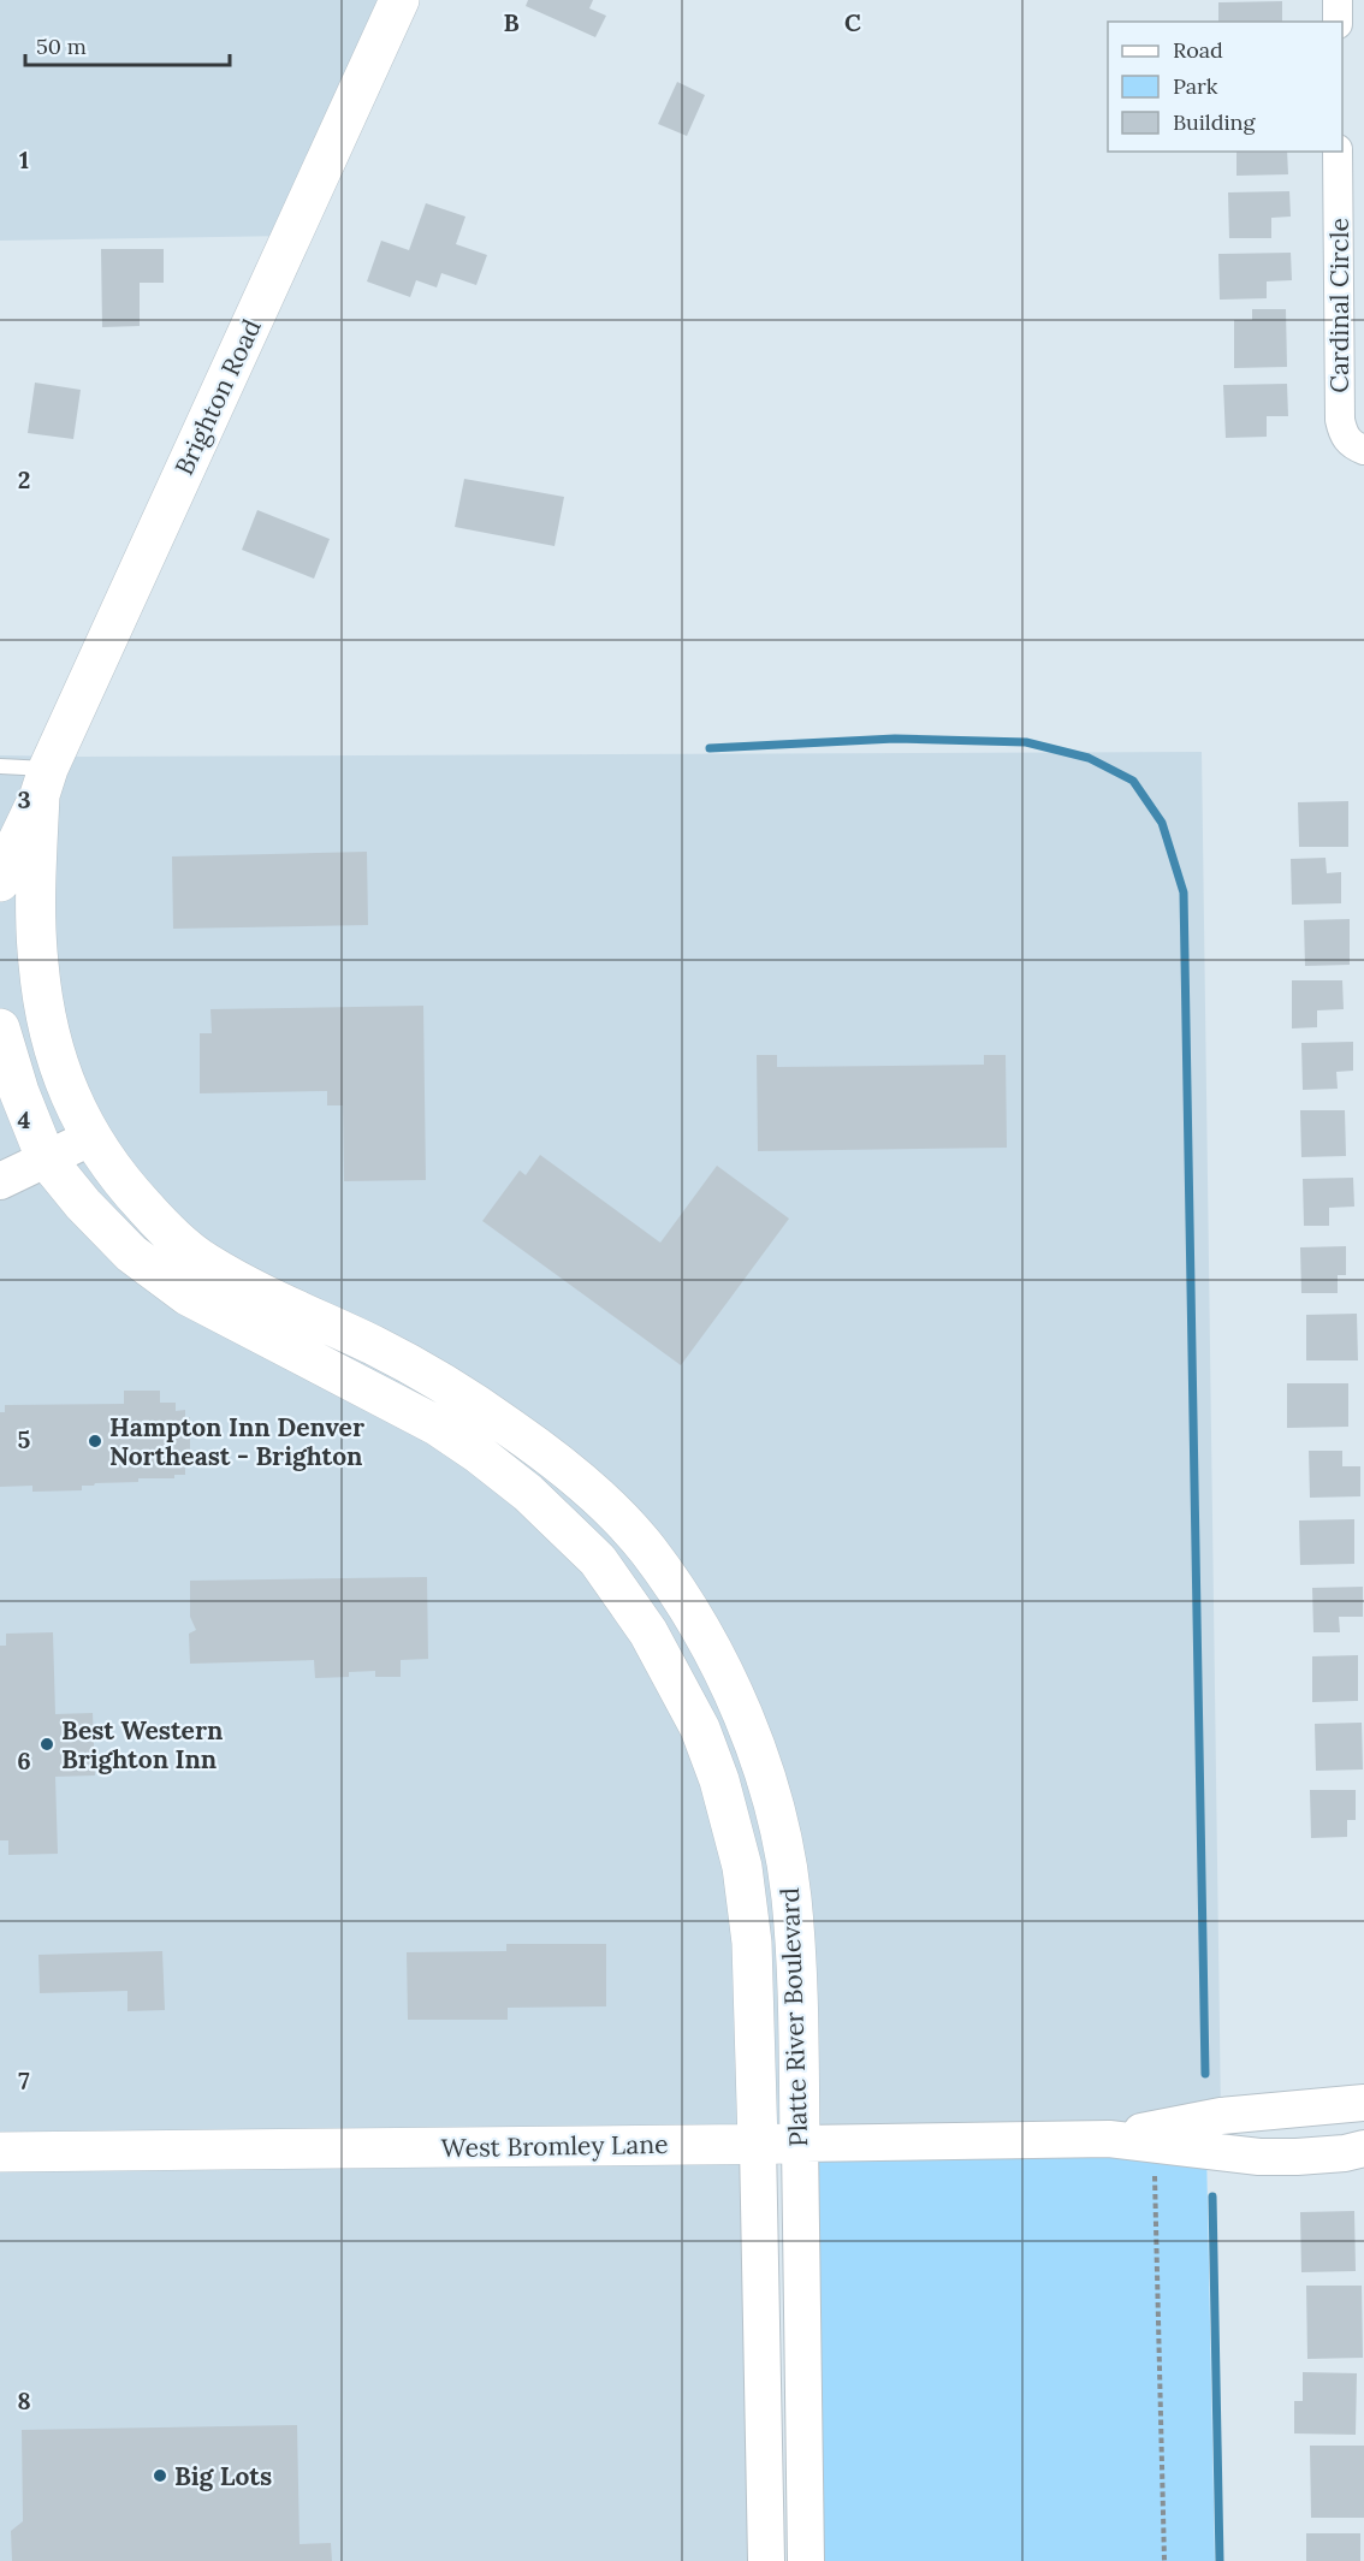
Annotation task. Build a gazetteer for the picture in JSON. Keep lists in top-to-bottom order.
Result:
{
  "streets": {
    "main road": ["Brighton Road", "Platte River Boulevard", "West Bromley Lane"],
    "street": ["Cardinal Circle"]
  },
  "crossings": [
    ["Brighton Road", "Platte River Boulevard"],
    ["Platte River Boulevard", "West Bromley Lane"]
  ],
  "places": ["Hampton Inn Denver Northeast - Brighton", "Best Western Brighton Inn", "Big Lots"],
  "legend": ["Road", "Park", "Building"],
  "scale_bar": "50 m",
  "grid": {
    "columns": ["B", "C"],
    "rows": [
      "1",
      "2",
      "3",
      "4",
      "5",
      "6",
      "7",
      "8"
    ]
  }
}
